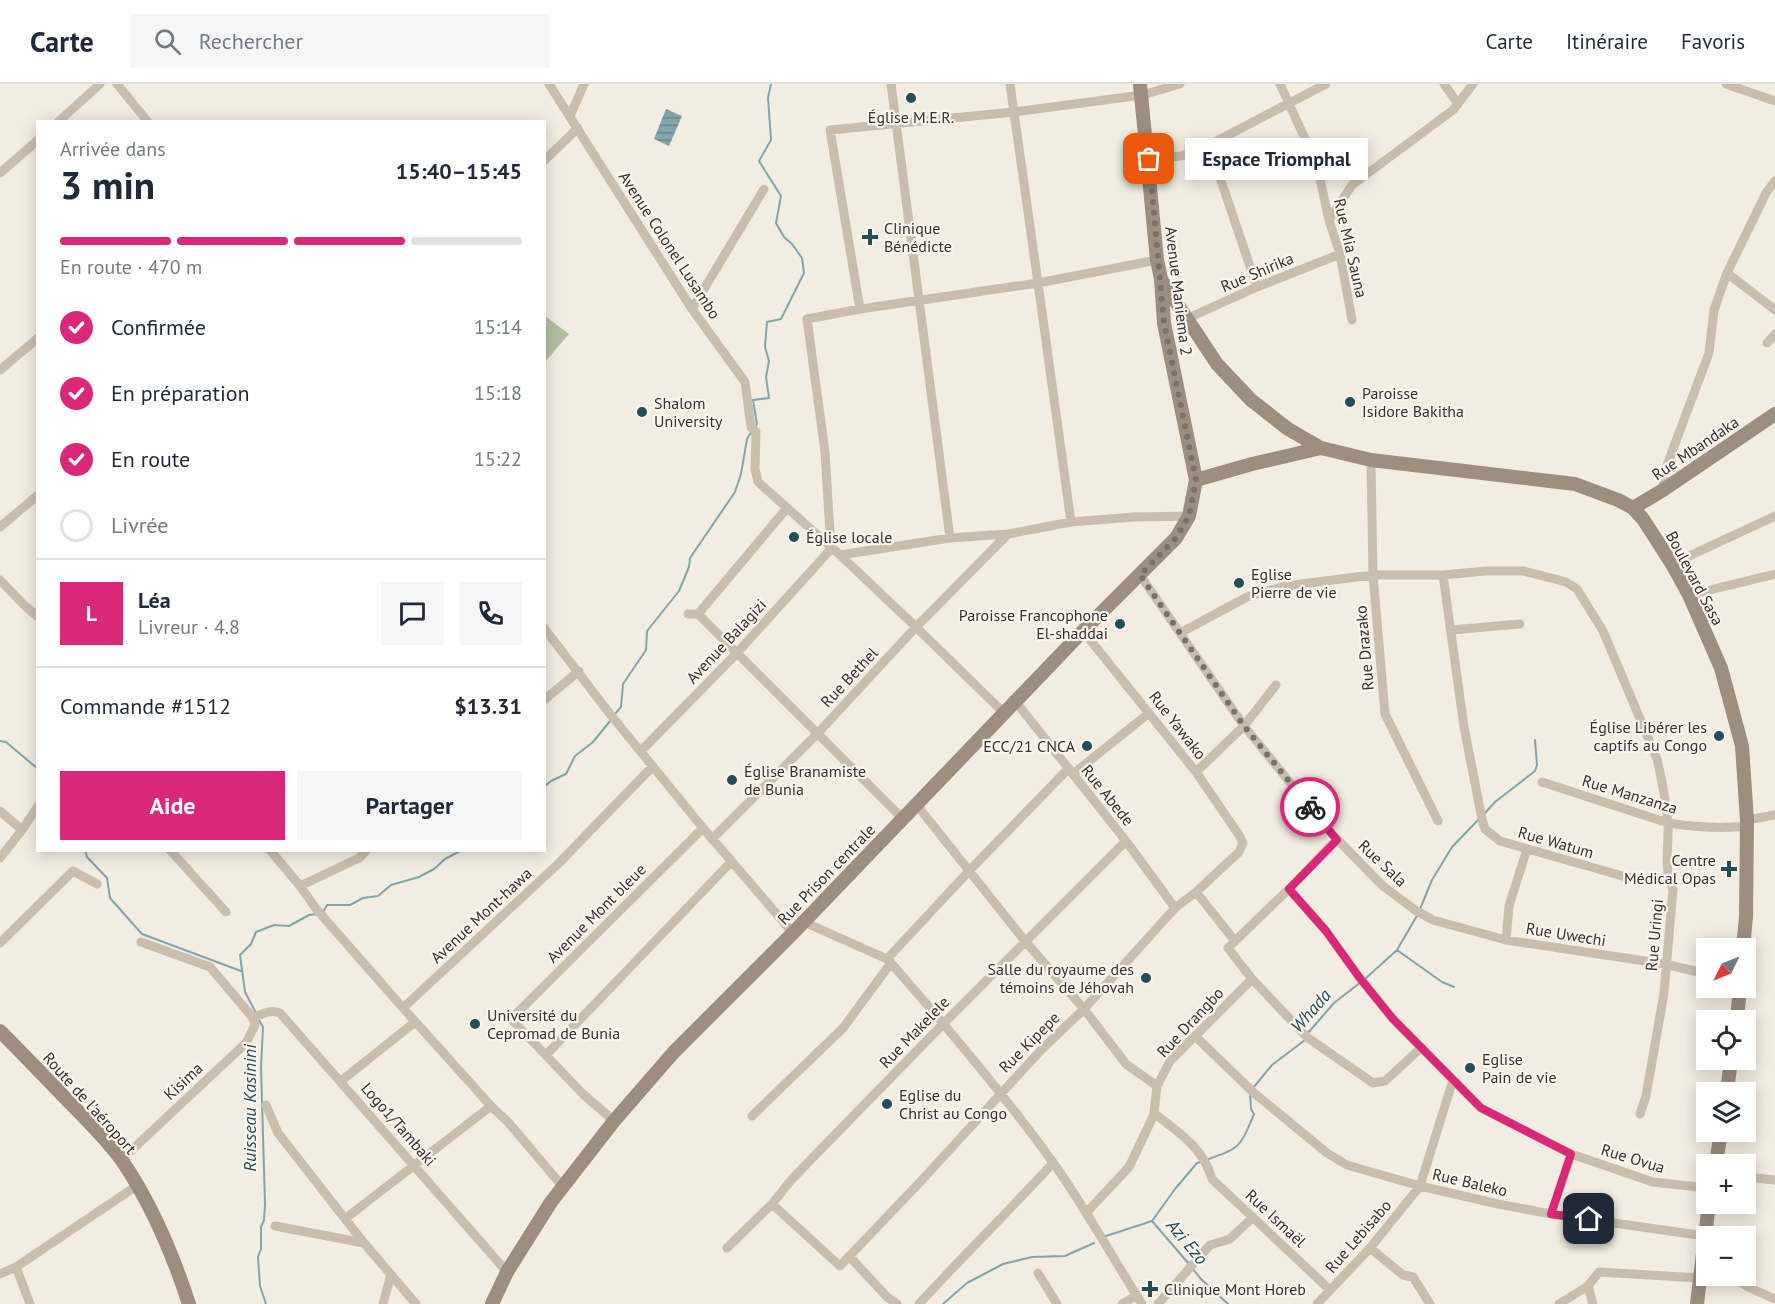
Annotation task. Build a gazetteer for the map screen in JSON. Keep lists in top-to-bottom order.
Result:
{
  "streets": {
    "street": [
      "Avenue Colonel Lusambo",
      "Rue Mia Sauna",
      "Rue Shirika",
      "Avenue Maniema 2",
      "Rue Mbandaka",
      "Boulevard Sasa",
      "Avenue Balagizi",
      "Rue Drazako",
      "Rue Bethel",
      "Rue Yawako",
      "Rue Manzanza",
      "Rue Abede",
      "Rue Watum",
      "Rue Sala",
      "Rue Prison centrale",
      "Avenue Mont bleue",
      "Avenue Mont-hawa",
      "Rue Uwechi",
      "Rue Uringi",
      "Rue Drangbo",
      "Rue Makelele",
      "Rue Kipepe",
      "Kisima",
      "Route de l'aéroport",
      "Logo1/Tambaki",
      "Rue Ovua",
      "Rue Baleko",
      "Rue Ismaël",
      "Rue Lebisabo"
    ]
  },
  "crossings": [
    ["Avenue Colonel Lusambo", "Avenue Balagizi"],
    ["Avenue Colonel Lusambo", "Rue Bethel"],
    ["Avenue Colonel Lusambo", "Rue Prison centrale"],
    ["Rue Mia Sauna", "Rue Shirika"],
    ["Rue Shirika", "Boulevard Sasa"],
    ["Avenue Maniema 2", "Boulevard Sasa"],
    ["Avenue Maniema 2", "Rue Prison centrale"],
    ["Rue Mbandaka", "Boulevard Sasa"],
    ["Boulevard Sasa", "Rue Drazako"],
    ["Boulevard Sasa", "Rue Manzanza"],
    ["Boulevard Sasa", "Rue Prison centrale"],
    ["Rue Drazako", "Rue Uringi"],
    ["Rue Yawako", "Rue Prison centrale"],
    ["Rue Yawako", "Rue Kipepe"],
    ["Rue Manzanza", "Rue Uringi"],
    ["Rue Abede", "Rue Prison centrale"],
    ["Rue Abede", "Rue Makelele"],
    ["Rue Abede", "Rue Kipepe"],
    ["Rue Watum", "Rue Uringi"],
    ["Rue Sala", "Rue Prison centrale"],
    ["Rue Sala", "Rue Uwechi"],
    ["Rue Sala", "Rue Uringi"],
    ["Rue Prison centrale", "Logo1/Tambaki"],
    ["Rue Uwechi", "Rue Uringi"],
    ["Rue Drangbo", "Rue Baleko"],
    ["Rue Drangbo", "Rue Ismaël"],
    ["Rue Makelele", "Rue Kipepe"],
    ["Kisima", "Route de l'aéroport"],
    ["Kisima", "Logo1/Tambaki"],
    ["Rue Baleko", "Rue Lebisabo"],
    ["Rue Ismaël", "Rue Lebisabo"]
  ],
  "water": ["Whada", "Ruisseau Kasinini", "Azi Ezo"],
  "places": {
    "other": [
      "Église M.E.R.",
      "Espace Triomphal",
      "Paroisse Isidore Bakitha",
      "Shalom University",
      "Église locale",
      "Eglise Pierre de vie",
      "Paroisse Francophone El-shaddai",
      "Église Libérer les captifs au Congo",
      "ECC/21 CNCA",
      "Église Branamiste de Bunia",
      "Salle du royaume des témoins de Jéhovah",
      "Université du Cepromad de Bunia",
      "Eglise Pain de vie",
      "Eglise du Christ au Congo"
    ],
    "health": ["Clinique Bénédicte", "Centre Médical Opas", "Clinique Mont Horeb"]
  },
  "north": "bottom left",
  "page": {
    "header": "Carte",
    "search": "Rechercher",
    "nav": ["Carte", "Itinéraire", "Favoris"],
    "heading": ["3 min", "Arrivée dans", "15:40–15:45"],
    "panel": [
      "Léa",
      "Livreur · 4.8",
      "Commande #1512",
      "$13.31"
    ],
    "bubble": "Espace Triomphal",
    "bar": "En route · 470 m",
    "list": [
      ["Confirmée", "15:14"],
      ["En préparation", "15:18"],
      ["En route", "15:22"],
      "Livrée"
    ],
    "round": "L",
    "buttons": ["Aide", "Partager"],
    "map_buttons": ["+", "−"]
  }
}
